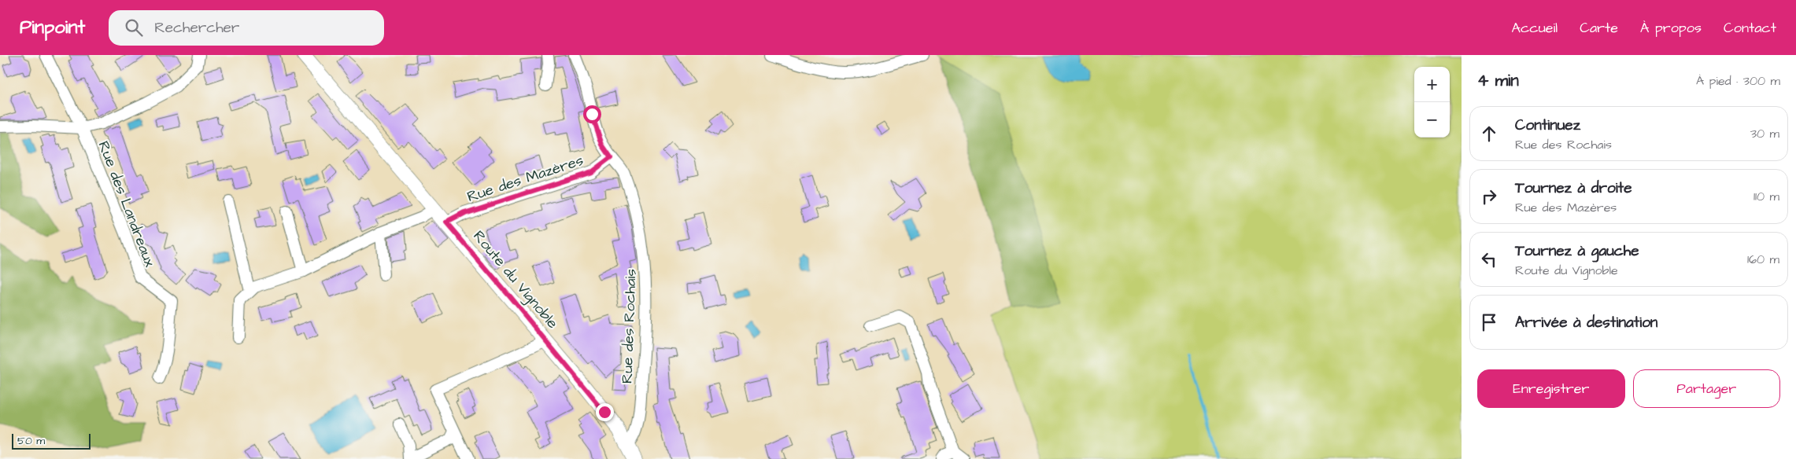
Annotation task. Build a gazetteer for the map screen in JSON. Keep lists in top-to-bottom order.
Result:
{
  "streets": {
    "street": [
      "Rue des Mazères",
      "Rue des Landreaux",
      "Route du Vignoble",
      "Rue des Rochais"
    ]
  },
  "crossings": [
    ["Rue des Mazères", "Route du Vignoble"],
    ["Rue des Mazères", "Rue des Rochais"],
    ["Route du Vignoble", "Rue des Rochais"]
  ],
  "scale_bar": "50 m",
  "page": {
    "header": "Pinpoint",
    "search": "Rechercher",
    "nav": [
      "Accueil",
      "Carte",
      "À propos",
      "Contact"
    ],
    "heading": ["4 min", "À pied · 300 m"],
    "map_buttons": ["+", "−"],
    "list": [
      ["Continuez", "Rue des Rochais", "30 m"],
      ["Tournez à droite", "Rue des Mazères", "110 m"],
      ["Tournez à gauche", "Route du Vignoble", "160 m"],
      "Arrivée à destination"
    ],
    "buttons": ["Enregistrer", "Partager"],
    "scale": "50 m"
  }
}
